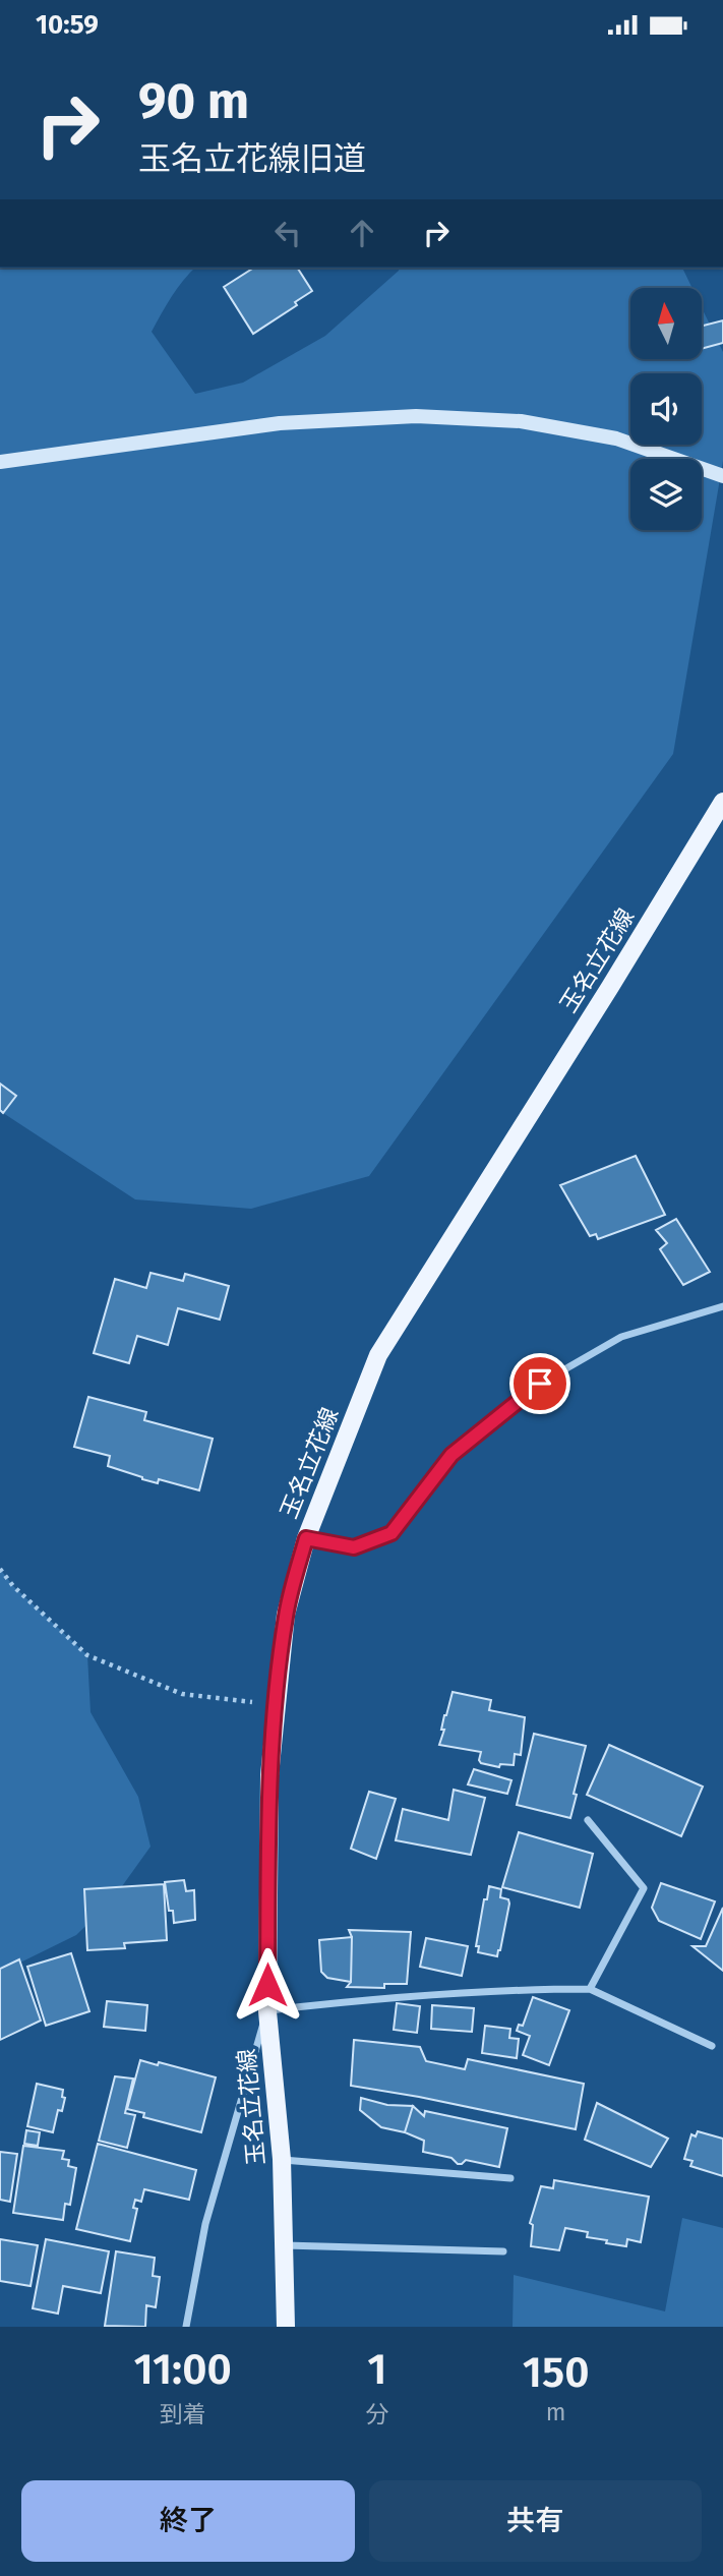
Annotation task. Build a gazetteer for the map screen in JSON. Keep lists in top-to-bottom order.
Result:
{
  "streets": {
    "main road": ["玉名立花線"]
  },
  "north": "top",
  "page": {
    "status": "10:59",
    "turn": ["90 m", "玉名立花線旧道"],
    "eta": [
      "11:00",
      "到着",
      "1",
      "分",
      "150",
      "m"
    ],
    "buttons": ["終了", "共有"]
  }
}
